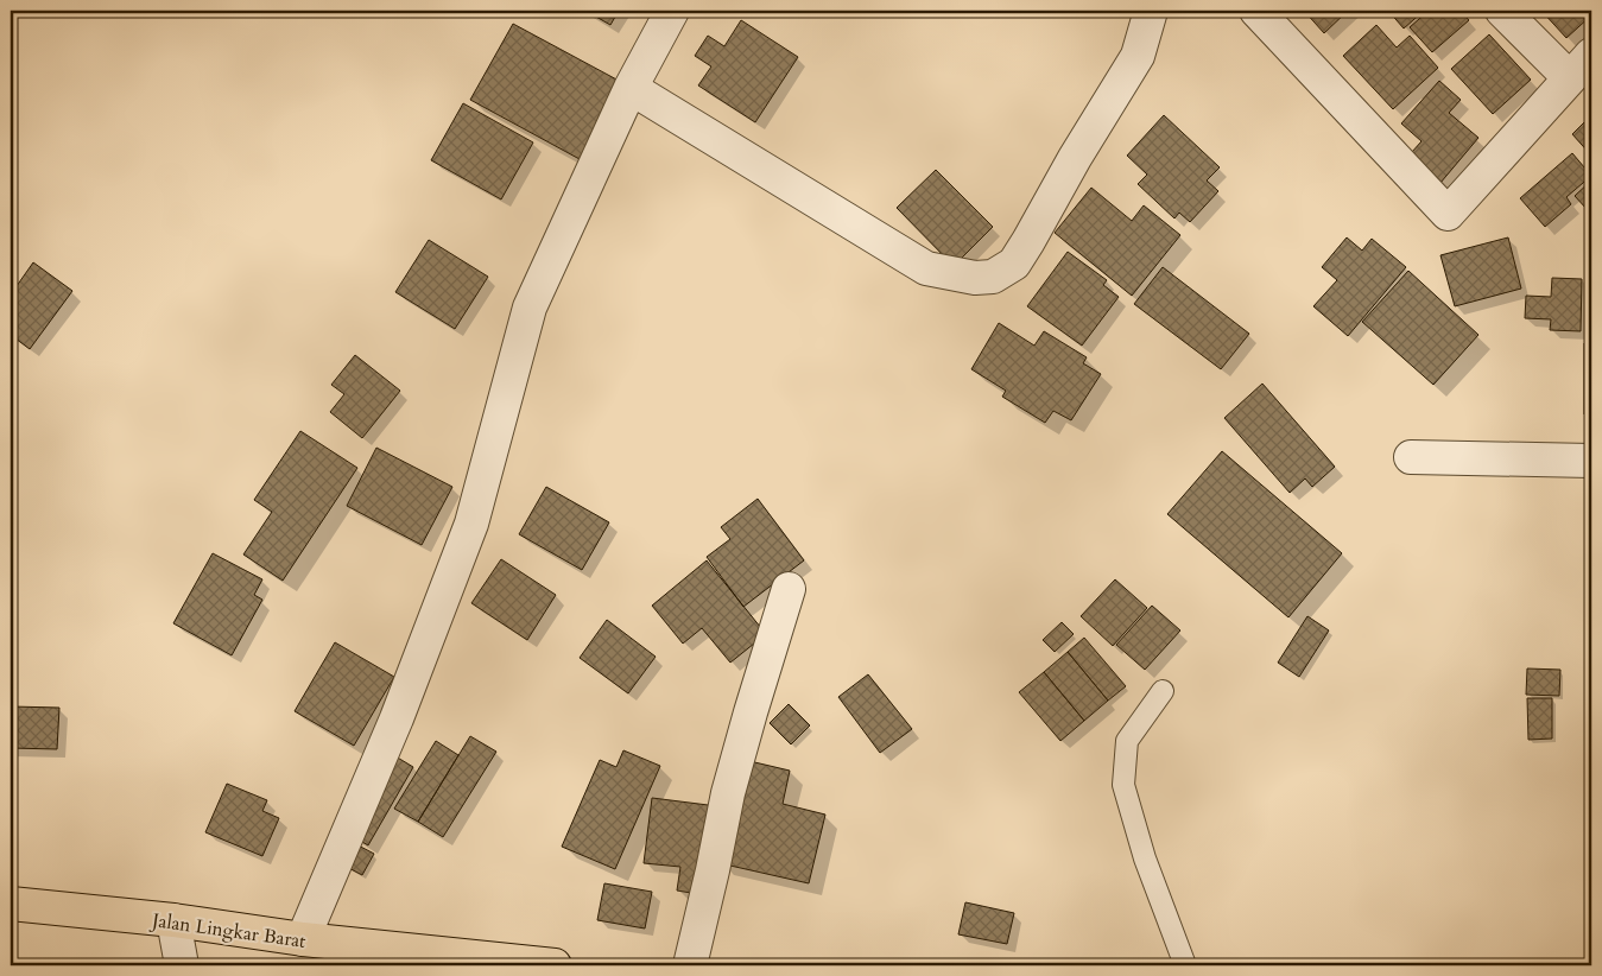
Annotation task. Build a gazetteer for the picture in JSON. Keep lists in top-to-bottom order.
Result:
{
  "streets": {
    "highway": ["Jalan Lingkar Barat"]
  }
}
